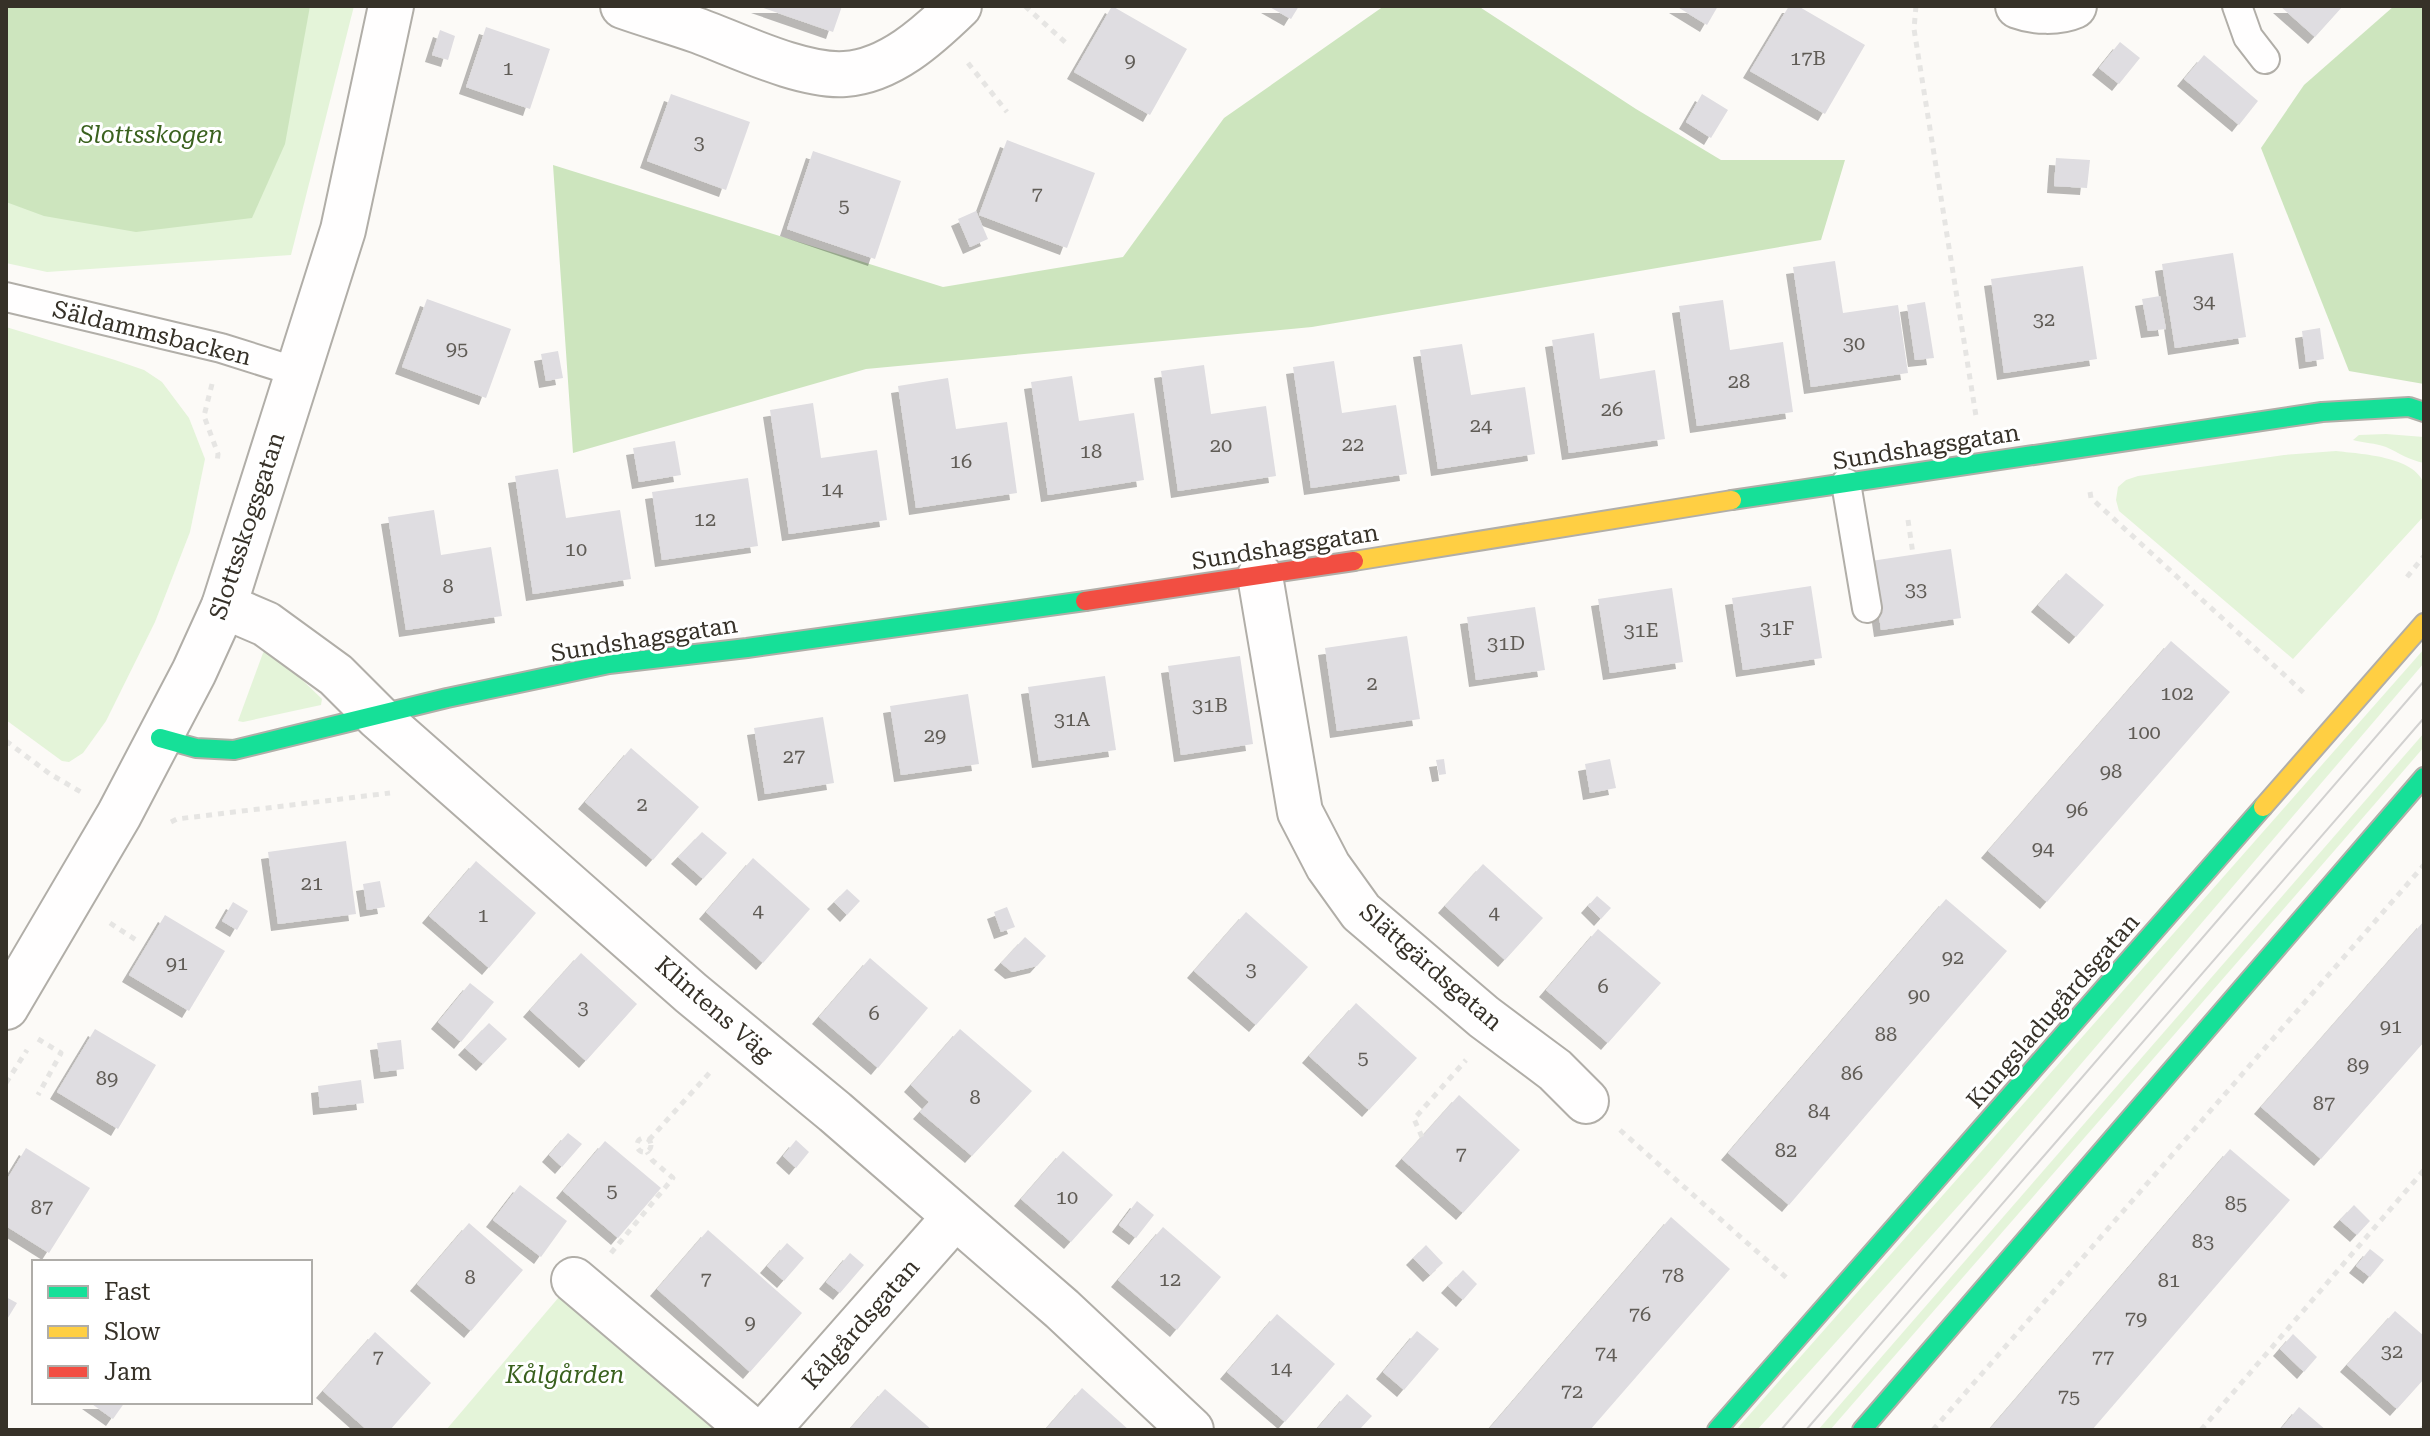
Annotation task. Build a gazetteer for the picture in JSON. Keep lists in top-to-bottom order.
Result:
{
  "streets": {
    "street": [
      "Sundshagsgatan",
      "Slottsskogsgatan",
      "Slättgärdsgatan",
      "Klintens Väg",
      "Kungsladugårdsgatan",
      "Kålgårdsgatan"
    ],
    "lane": ["Säldammsbacken"]
  },
  "crossings": [
    ["Säldammsbacken", "Slottsskogsgatan"],
    ["Sundshagsgatan", "Slottsskogsgatan"],
    ["Sundshagsgatan", "Slättgärdsgatan"],
    ["Sundshagsgatan", "Klintens Väg"],
    ["Slottsskogsgatan", "Klintens Väg"],
    ["Klintens Väg", "Kålgårdsgatan"]
  ],
  "parks": ["Slottsskogen", "Kålgården"],
  "house_numbers": [
    "17B",
    "9",
    "1",
    "3",
    "7",
    "5",
    "34",
    "32",
    "30",
    "95",
    "28",
    "26",
    "24",
    "22",
    "20",
    "18",
    "16",
    "14",
    "12",
    "10",
    "8",
    "33",
    "31F",
    "31E",
    "31D",
    "2",
    "102",
    "31B",
    "31A",
    "100",
    "29",
    "27",
    "98",
    "2",
    "96",
    "94",
    "21",
    "4",
    "4",
    "1",
    "92",
    "91",
    "3",
    "6",
    "90",
    "3",
    "6",
    "91",
    "88",
    "5",
    "89",
    "86",
    "89",
    "8",
    "87",
    "84",
    "82",
    "7",
    "5",
    "10",
    "85",
    "87",
    "83",
    "78",
    "8",
    "7",
    "12",
    "81",
    "76",
    "79",
    "9",
    "32",
    "74",
    "7",
    "77",
    "14",
    "72",
    "75"
  ],
  "legend": ["Fast", "Slow", "Jam"]
}
